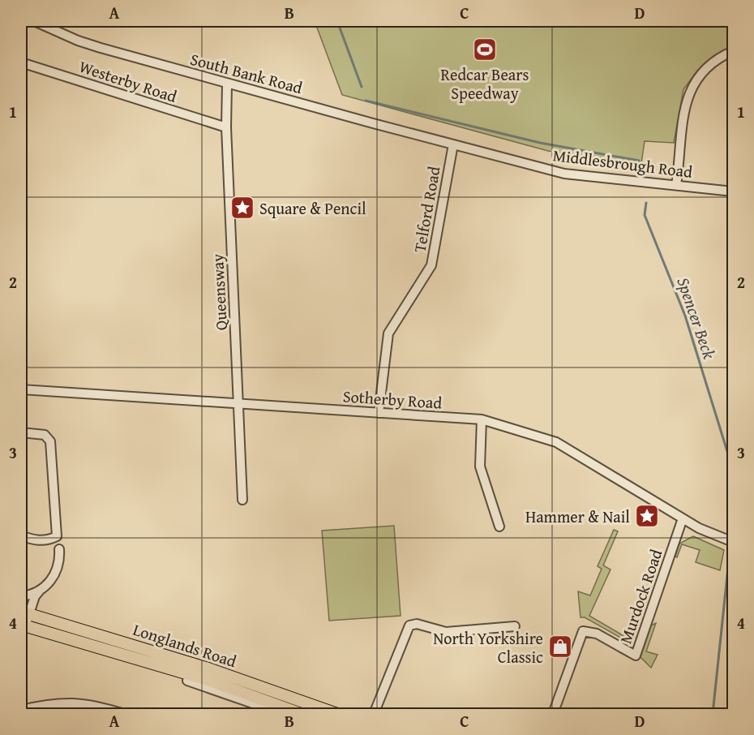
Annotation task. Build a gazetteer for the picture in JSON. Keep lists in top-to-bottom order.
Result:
{
  "streets": {
    "main road": ["Longlands Road"],
    "street": [
      "South Bank Road",
      "Westerby Road",
      "Middlesbrough Road",
      "Telford Road",
      "Queensway",
      "Sotherby Road",
      "Murdock Road"
    ]
  },
  "crossings": [
    ["South Bank Road", "Middlesbrough Road"],
    ["South Bank Road", "Telford Road"],
    ["South Bank Road", "Queensway"],
    ["Westerby Road", "Queensway"],
    ["Middlesbrough Road", "Telford Road"],
    ["Telford Road", "Sotherby Road"],
    ["Queensway", "Sotherby Road"],
    ["Sotherby Road", "Murdock Road"]
  ],
  "water": ["Spencer Beck"],
  "places": {
    "sports": ["Redcar Bears Speedway"],
    "place": ["Square & Pencil", "Hammer & Nail"],
    "shop": ["North Yorkshire Classic"]
  },
  "grid": {
    "columns": [
      "A",
      "B",
      "C",
      "D"
    ],
    "rows": [
      "1",
      "2",
      "3",
      "4"
    ]
  }
}
